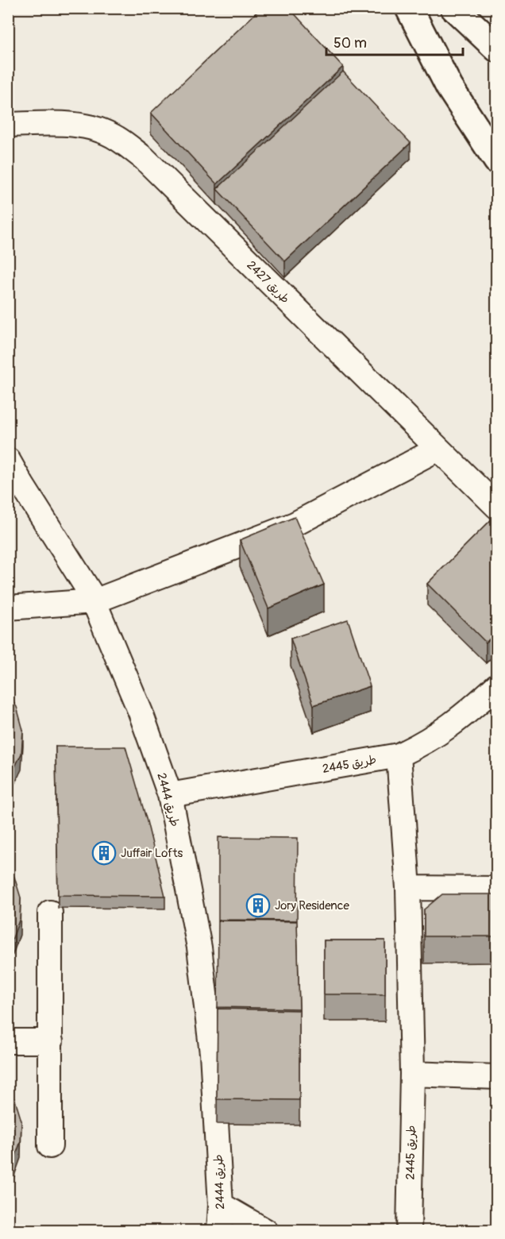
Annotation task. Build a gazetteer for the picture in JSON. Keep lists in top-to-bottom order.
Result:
{
  "streets": {
    "street": ["طريق 2427", "طريق 2445", "طريق 2444"]
  },
  "crossings": [
    ["طريق 2445", "طريق 2444"]
  ],
  "places": {
    "building": ["Juffair Lofts", "Jory Residence"]
  },
  "scale_bar": "50 m"
}
